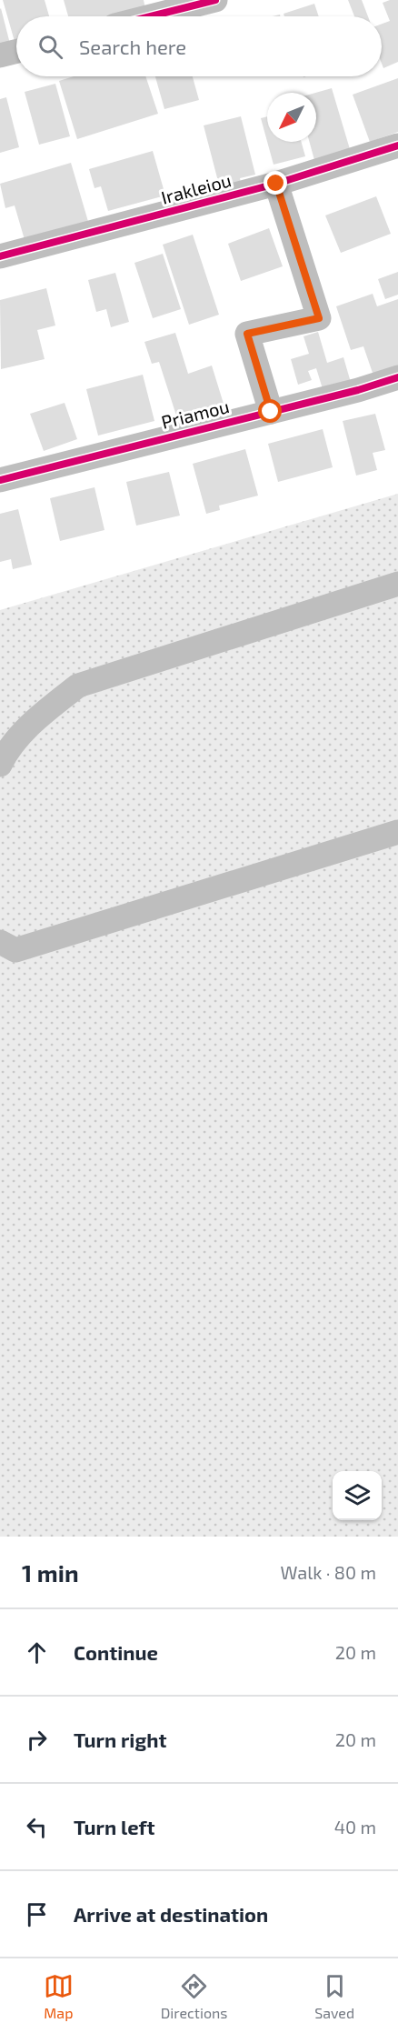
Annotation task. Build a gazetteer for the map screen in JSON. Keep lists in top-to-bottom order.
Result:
{
  "streets": {
    "street": ["Irakleiou", "Priamou"]
  },
  "north": "bottom left",
  "page": {
    "search": "Search here",
    "heading": ["1 min", "Walk · 80 m"],
    "list": [
      ["Continue", "20 m"],
      ["Turn right", "20 m"],
      ["Turn left", "40 m"],
      "Arrive at destination"
    ],
    "nav": ["Map", "Directions", "Saved"]
  }
}
